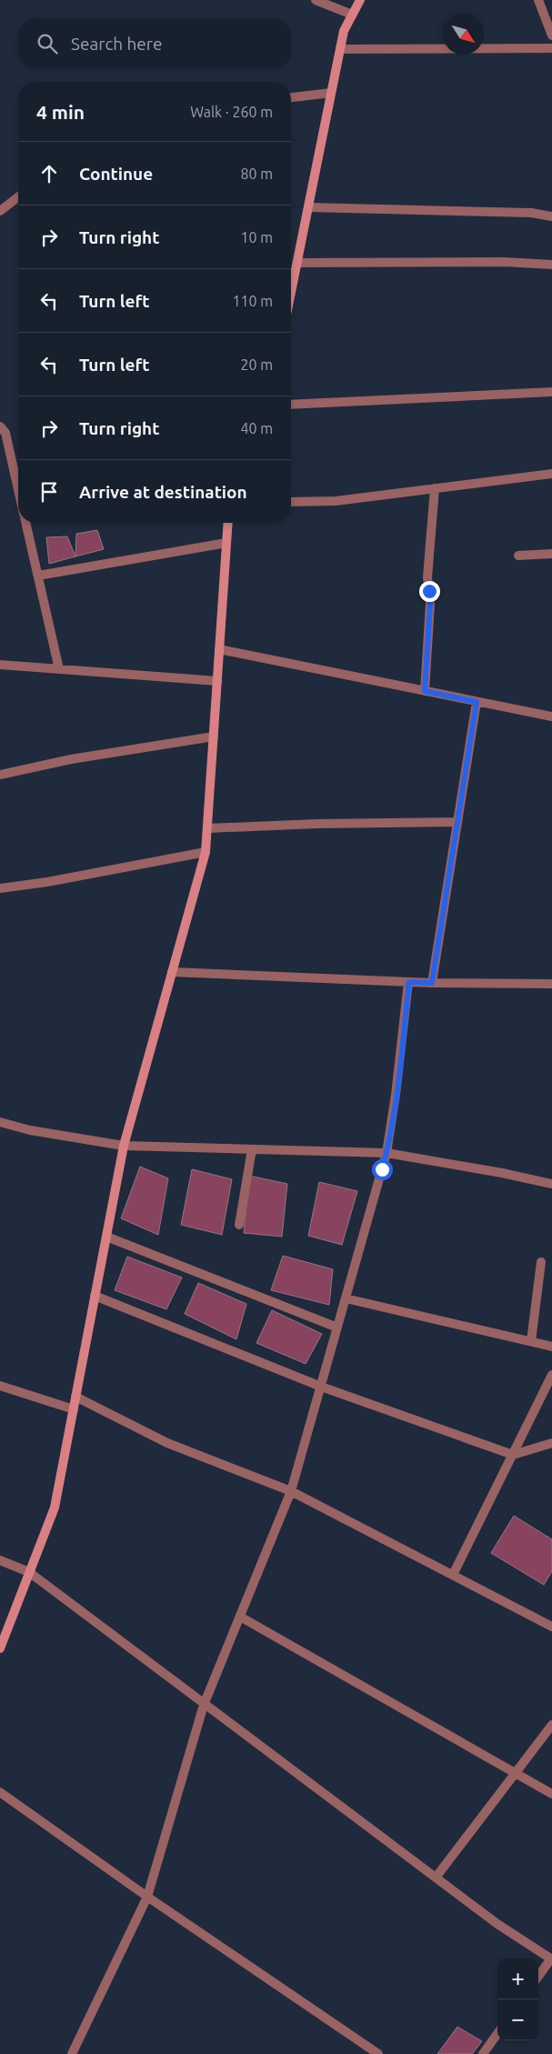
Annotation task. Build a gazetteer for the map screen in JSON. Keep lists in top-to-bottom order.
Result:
{
  "north": "bottom right",
  "page": {
    "search": "Search here",
    "heading": ["4 min", "Walk · 260 m"],
    "list": [
      ["Continue", "80 m"],
      ["Turn right", "10 m"],
      ["Turn left", "110 m"],
      ["Turn left", "20 m"],
      ["Turn right", "40 m"],
      "Arrive at destination"
    ],
    "map_buttons": ["+", "−"]
  }
}
